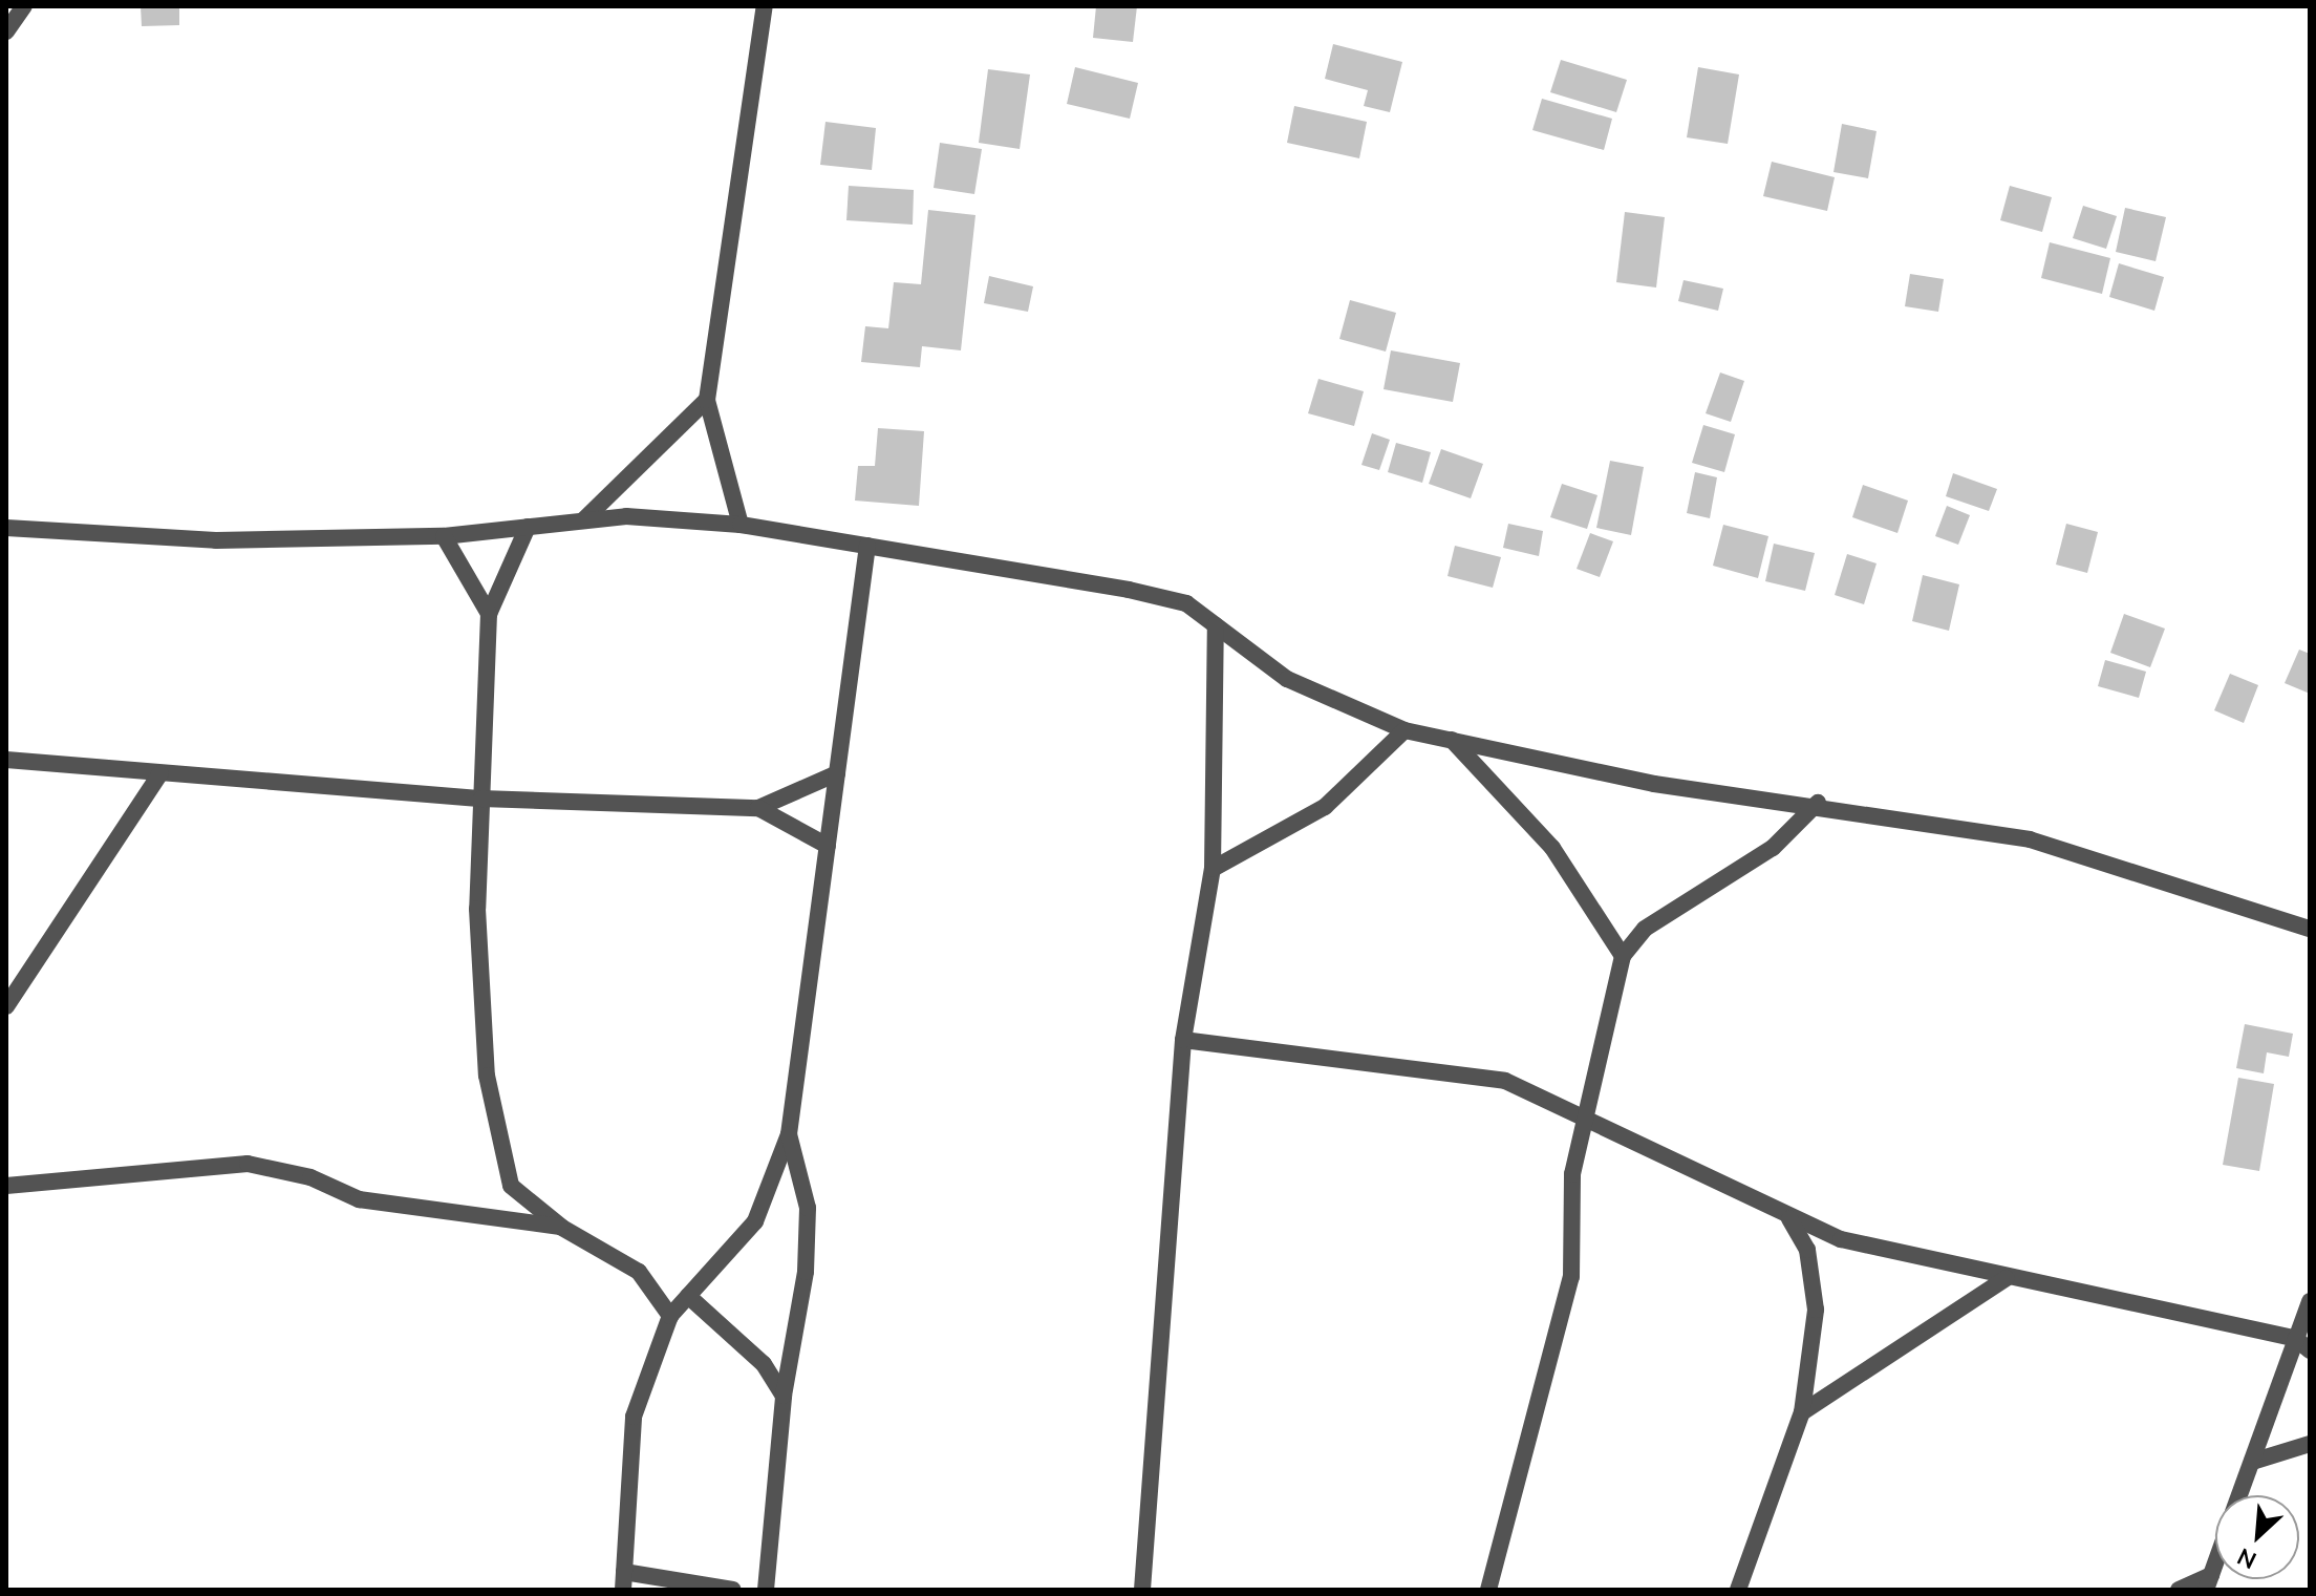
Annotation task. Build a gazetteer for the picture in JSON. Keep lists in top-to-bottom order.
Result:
{
  "north": "bottom left"
}
